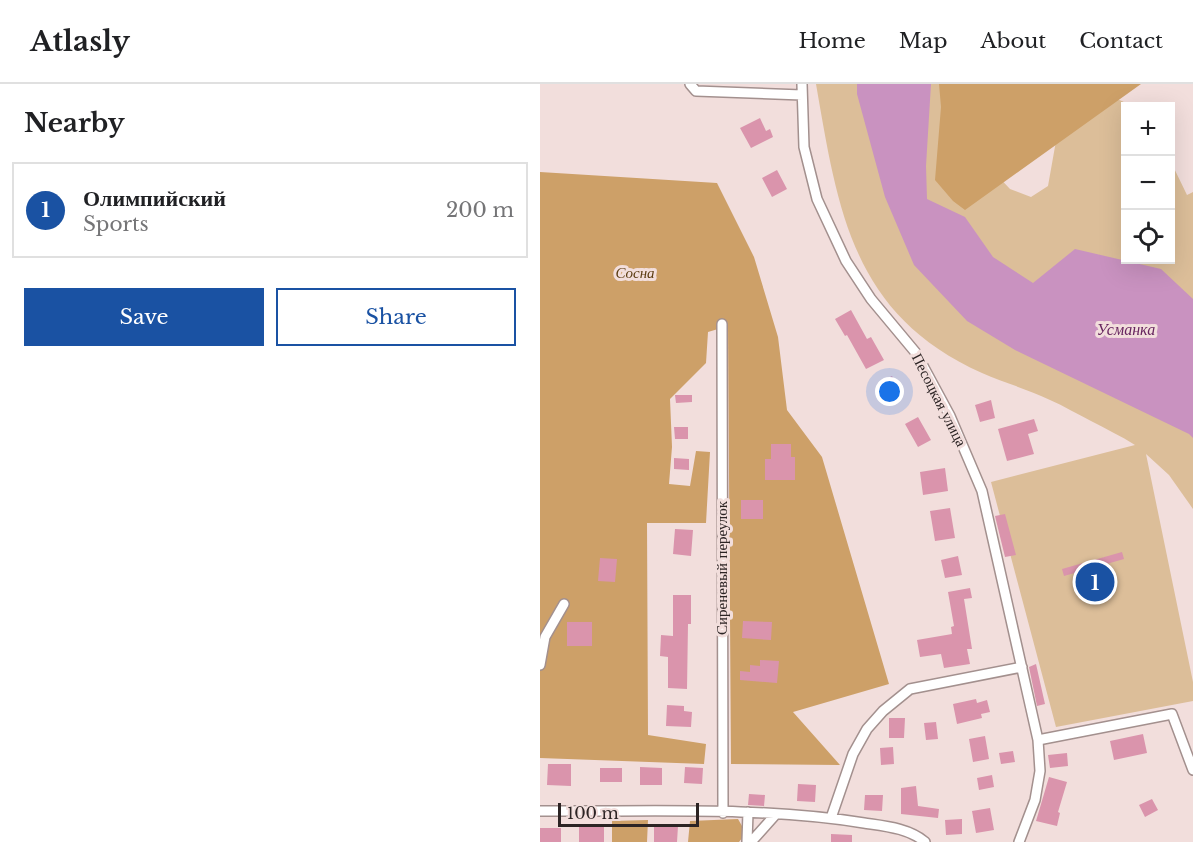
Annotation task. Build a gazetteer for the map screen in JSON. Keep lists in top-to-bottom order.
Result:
{
  "streets": {
    "street": ["Песоцкая улица", "Сиреневый переулок"]
  },
  "water": ["Усманка"],
  "parks": ["Сосна"],
  "scale_bar": "100 m",
  "page": {
    "header": "Atlasly",
    "nav": [
      "Home",
      "Map",
      "About",
      "Contact"
    ],
    "heading": "Nearby",
    "map_buttons": ["+", "−"],
    "list": [
      {
        "mark": "1",
        "name": "Олимпийский",
        "note": "Sports",
        "value": "200 m"
      }
    ],
    "buttons": ["Save", "Share"],
    "pins": "1",
    "scale": "100 m"
  }
}
